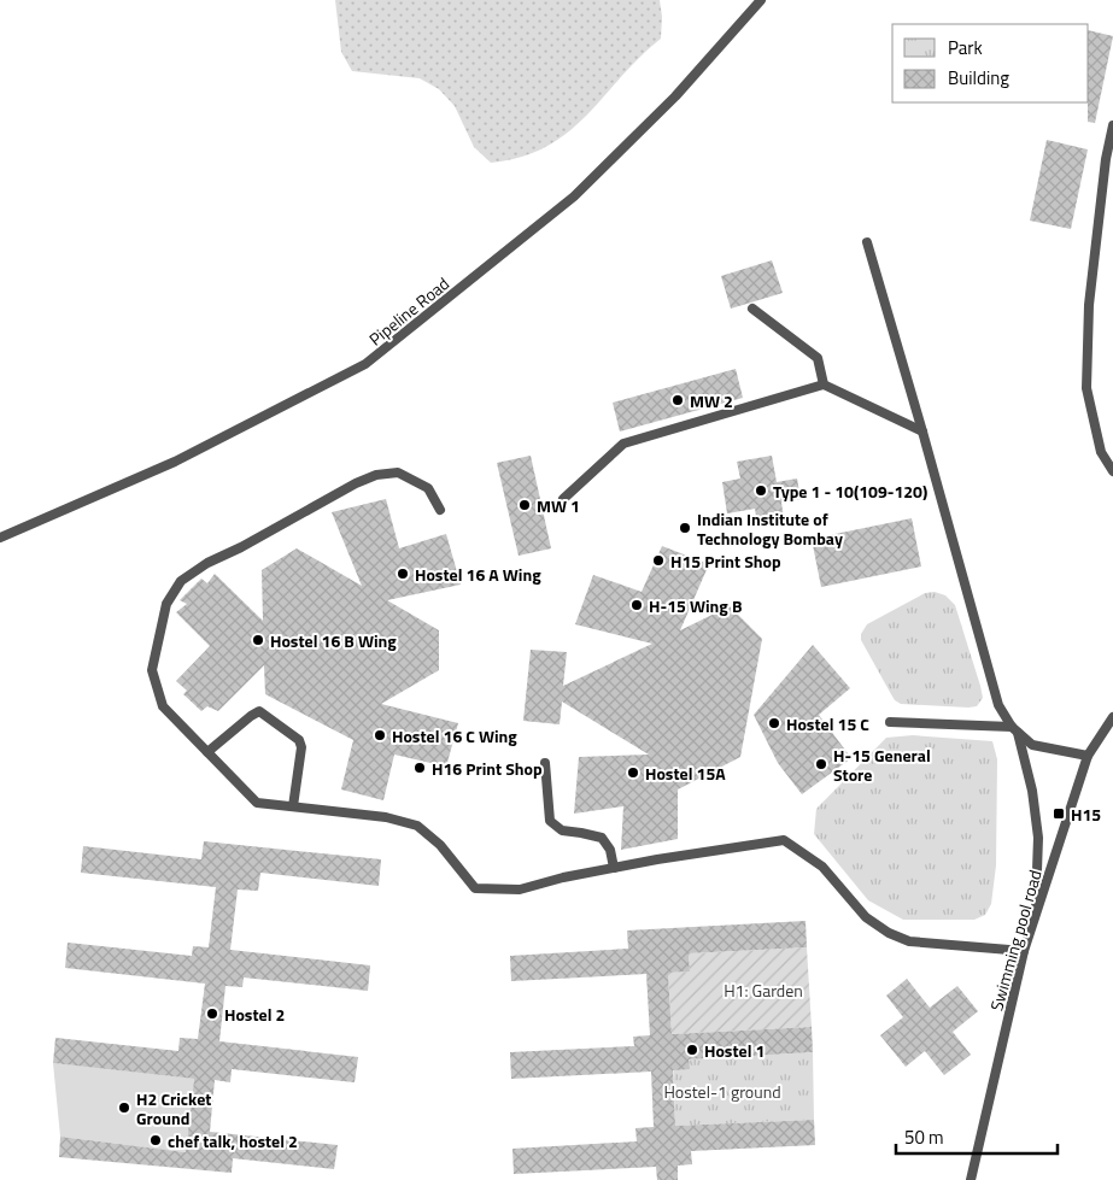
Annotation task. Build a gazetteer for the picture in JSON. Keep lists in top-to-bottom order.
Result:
{
  "streets": {
    "lane": ["Pipeline Road", "Swimming pool road"]
  },
  "parks": ["H1: Garden", "Hostel-1 ground"],
  "places": {
    "other": [
      "MW 2",
      "Type 1 - 10(109-120)",
      "MW 1",
      "Indian Institute of Technology Bombay",
      "H15 Print Shop",
      "Hostel 16 A Wing",
      "H-15 Wing B",
      "Hostel 16 B Wing",
      "Hostel 15 C",
      "Hostel 16 C Wing",
      "H-15 General Store",
      "H16 Print Shop",
      "Hostel 15A",
      "Hostel 2",
      "Hostel 1",
      "H2 Cricket Ground",
      "chef talk, hostel 2"
    ],
    "transit": ["H15"]
  },
  "legend": ["Park", "Building"],
  "scale_bar": "50 m"
}
